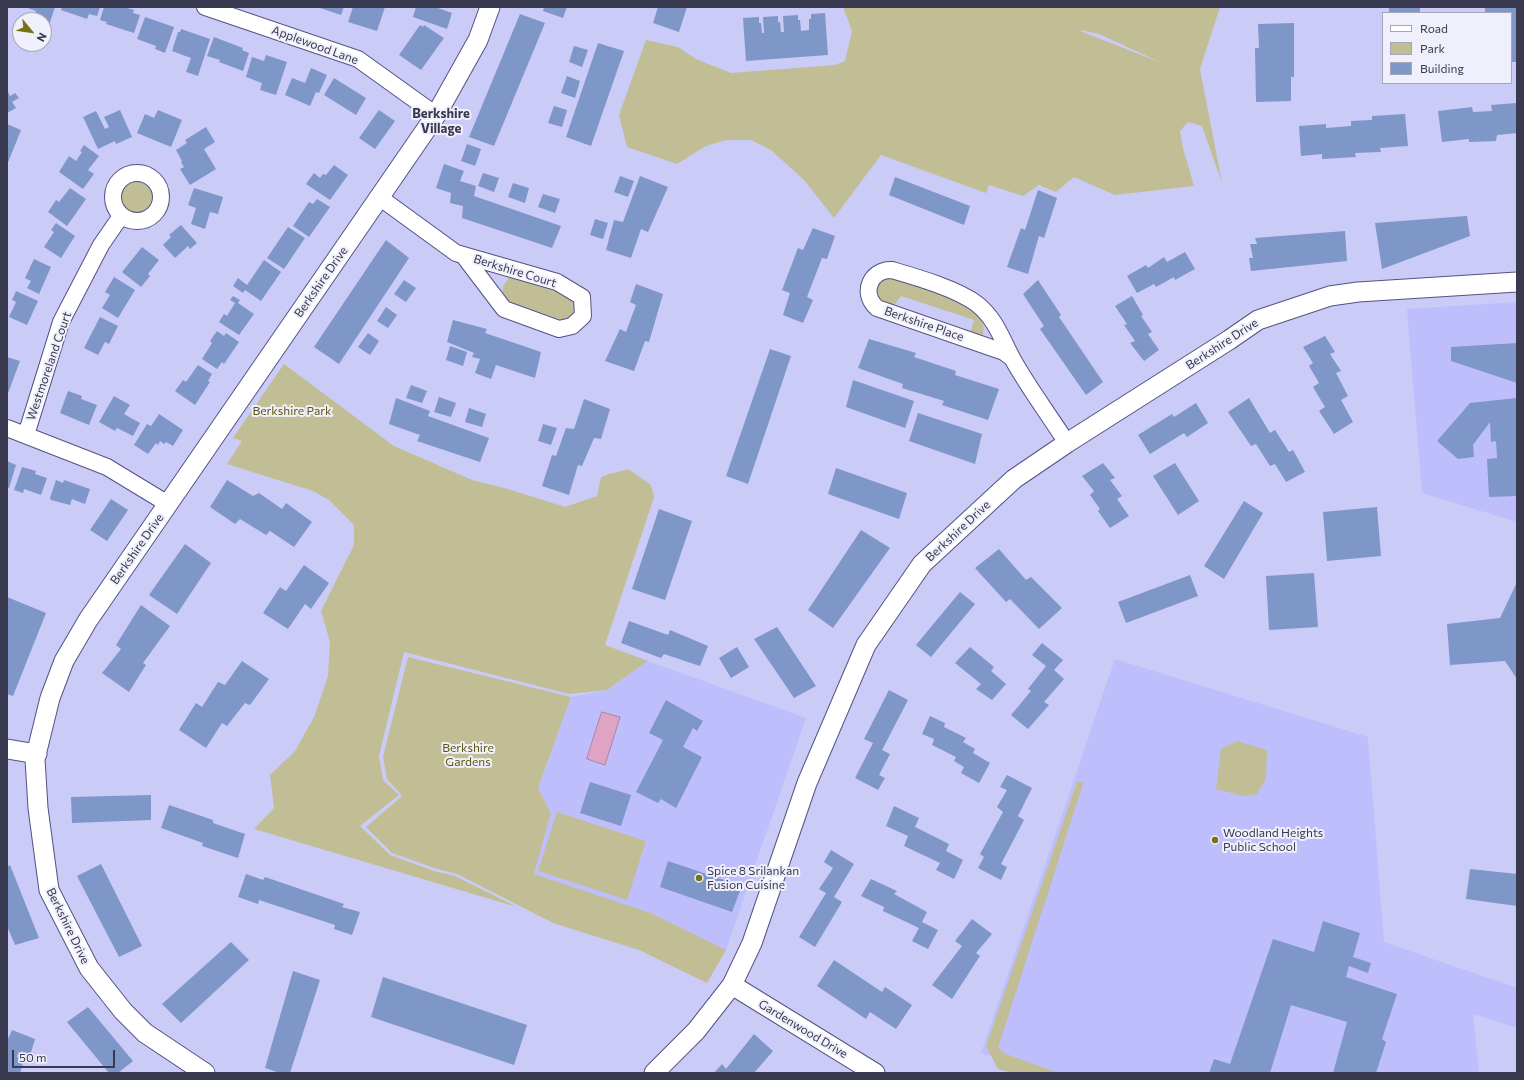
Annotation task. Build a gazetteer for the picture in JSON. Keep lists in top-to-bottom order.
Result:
{
  "streets": {
    "street": [
      "Applewood Lane",
      "Berkshire Court",
      "Berkshire Drive",
      "Berkshire Place",
      "Westmoreland Court",
      "Gardenwood Drive"
    ]
  },
  "crossings": [
    ["Applewood Lane", "Berkshire Drive"],
    ["Berkshire Court", "Berkshire Drive"],
    ["Berkshire Drive", "Berkshire Place"],
    ["Berkshire Drive", "Gardenwood Drive"]
  ],
  "districts": ["Berkshire Village"],
  "parks": ["Berkshire Park", "Berkshire Gardens"],
  "places": ["Woodland Heights Public School", "Spice 8 Srilankan Fusion Cuisine"],
  "legend": ["Road", "Park", "Building"],
  "scale_bar": "50 m",
  "north": "bottom right"
}
